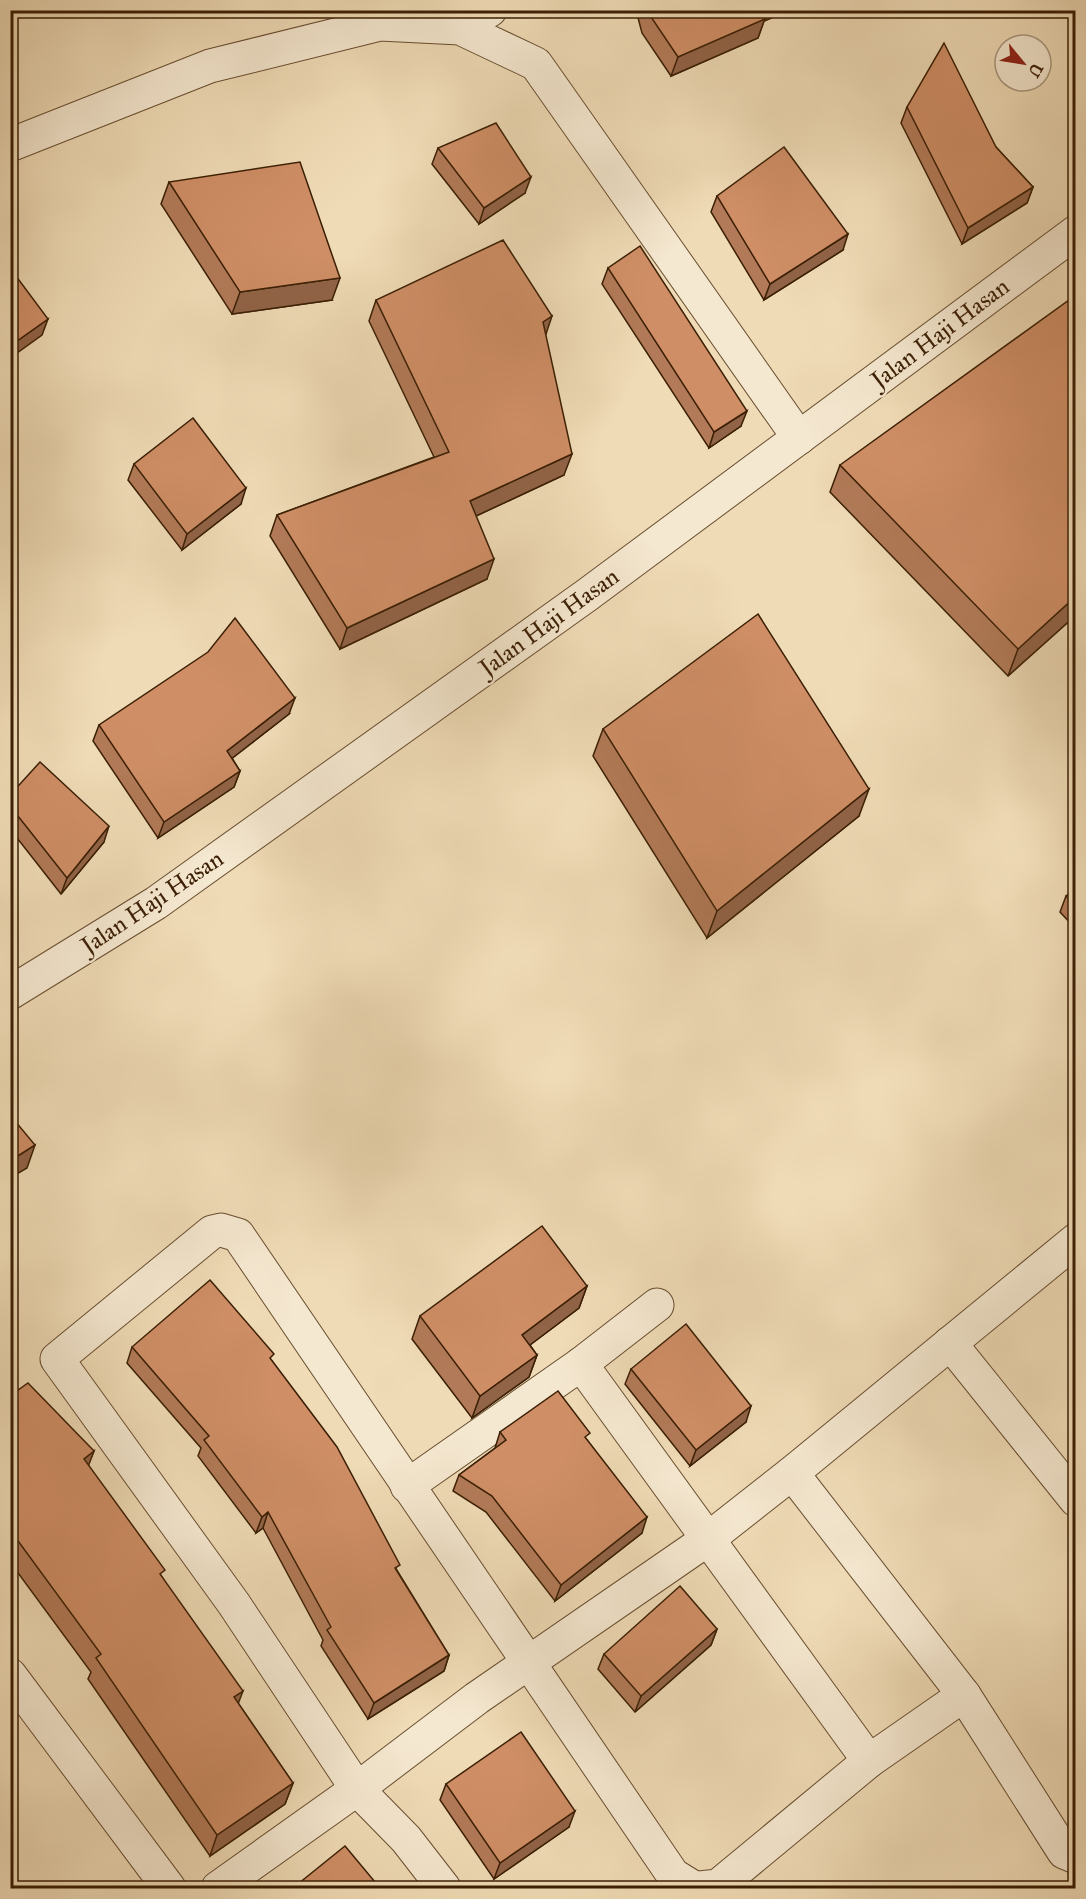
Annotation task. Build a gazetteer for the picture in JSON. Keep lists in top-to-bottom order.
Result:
{
  "streets": {
    "street": ["Jalan Haji Hasan"]
  },
  "north": "bottom right"
}
